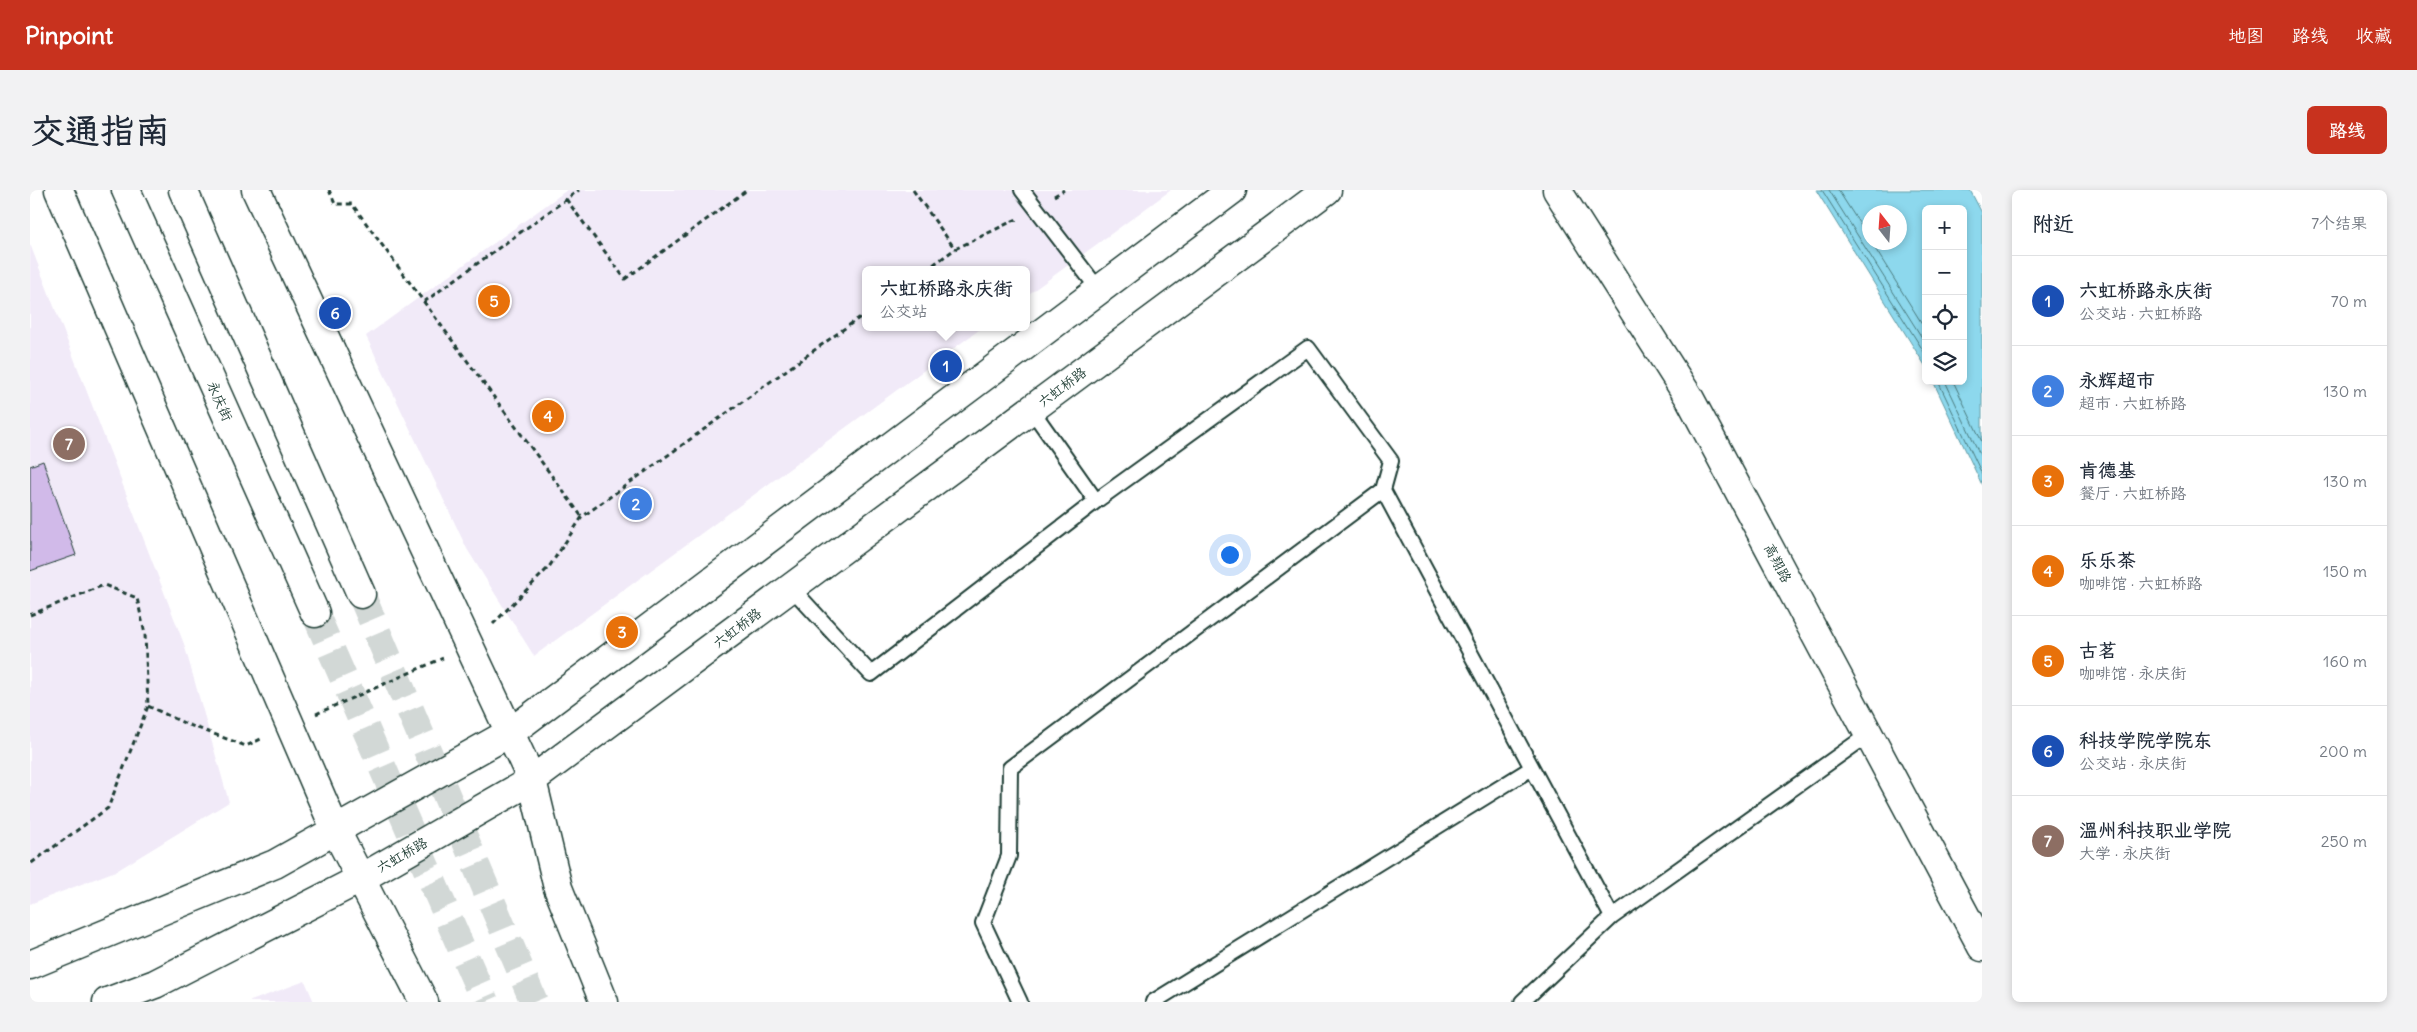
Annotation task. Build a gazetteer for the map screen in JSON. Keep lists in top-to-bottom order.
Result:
{
  "streets": {
    "main road": ["六虹桥路", "永庆街", "高翔路"]
  },
  "north": "top",
  "page": {
    "header": "Pinpoint",
    "nav": ["地图", "路线", "收藏"],
    "buttons": "路线",
    "title": "交通指南",
    "heading": ["附近", "7个结果"],
    "map_buttons": ["+", "−"],
    "list": [
      {
        "mark": "1",
        "name": "六虹桥路永庆街",
        "note": "公交站 · 六虹桥路",
        "value": "70 m"
      },
      {
        "mark": "2",
        "name": "永辉超市",
        "note": "超市 · 六虹桥路",
        "value": "130 m"
      },
      {
        "mark": "3",
        "name": "肯德基",
        "note": "餐厅 · 六虹桥路",
        "value": "130 m"
      },
      {
        "mark": "4",
        "name": "乐乐茶",
        "note": "咖啡馆 · 六虹桥路",
        "value": "150 m"
      },
      {
        "mark": "5",
        "name": "古茗",
        "note": "咖啡馆 · 永庆街",
        "value": "160 m"
      },
      {
        "mark": "6",
        "name": "科技学院学院东",
        "note": "公交站 · 永庆街",
        "value": "200 m"
      },
      {
        "mark": "7",
        "name": "温州科技职业学院",
        "note": "大学 · 永庆街",
        "value": "250 m"
      }
    ],
    "popup": ["六虹桥路永庆街", "公交站"],
    "pins": [
      "5",
      "6",
      "1",
      "4",
      "7",
      "2",
      "3"
    ]
  }
}
